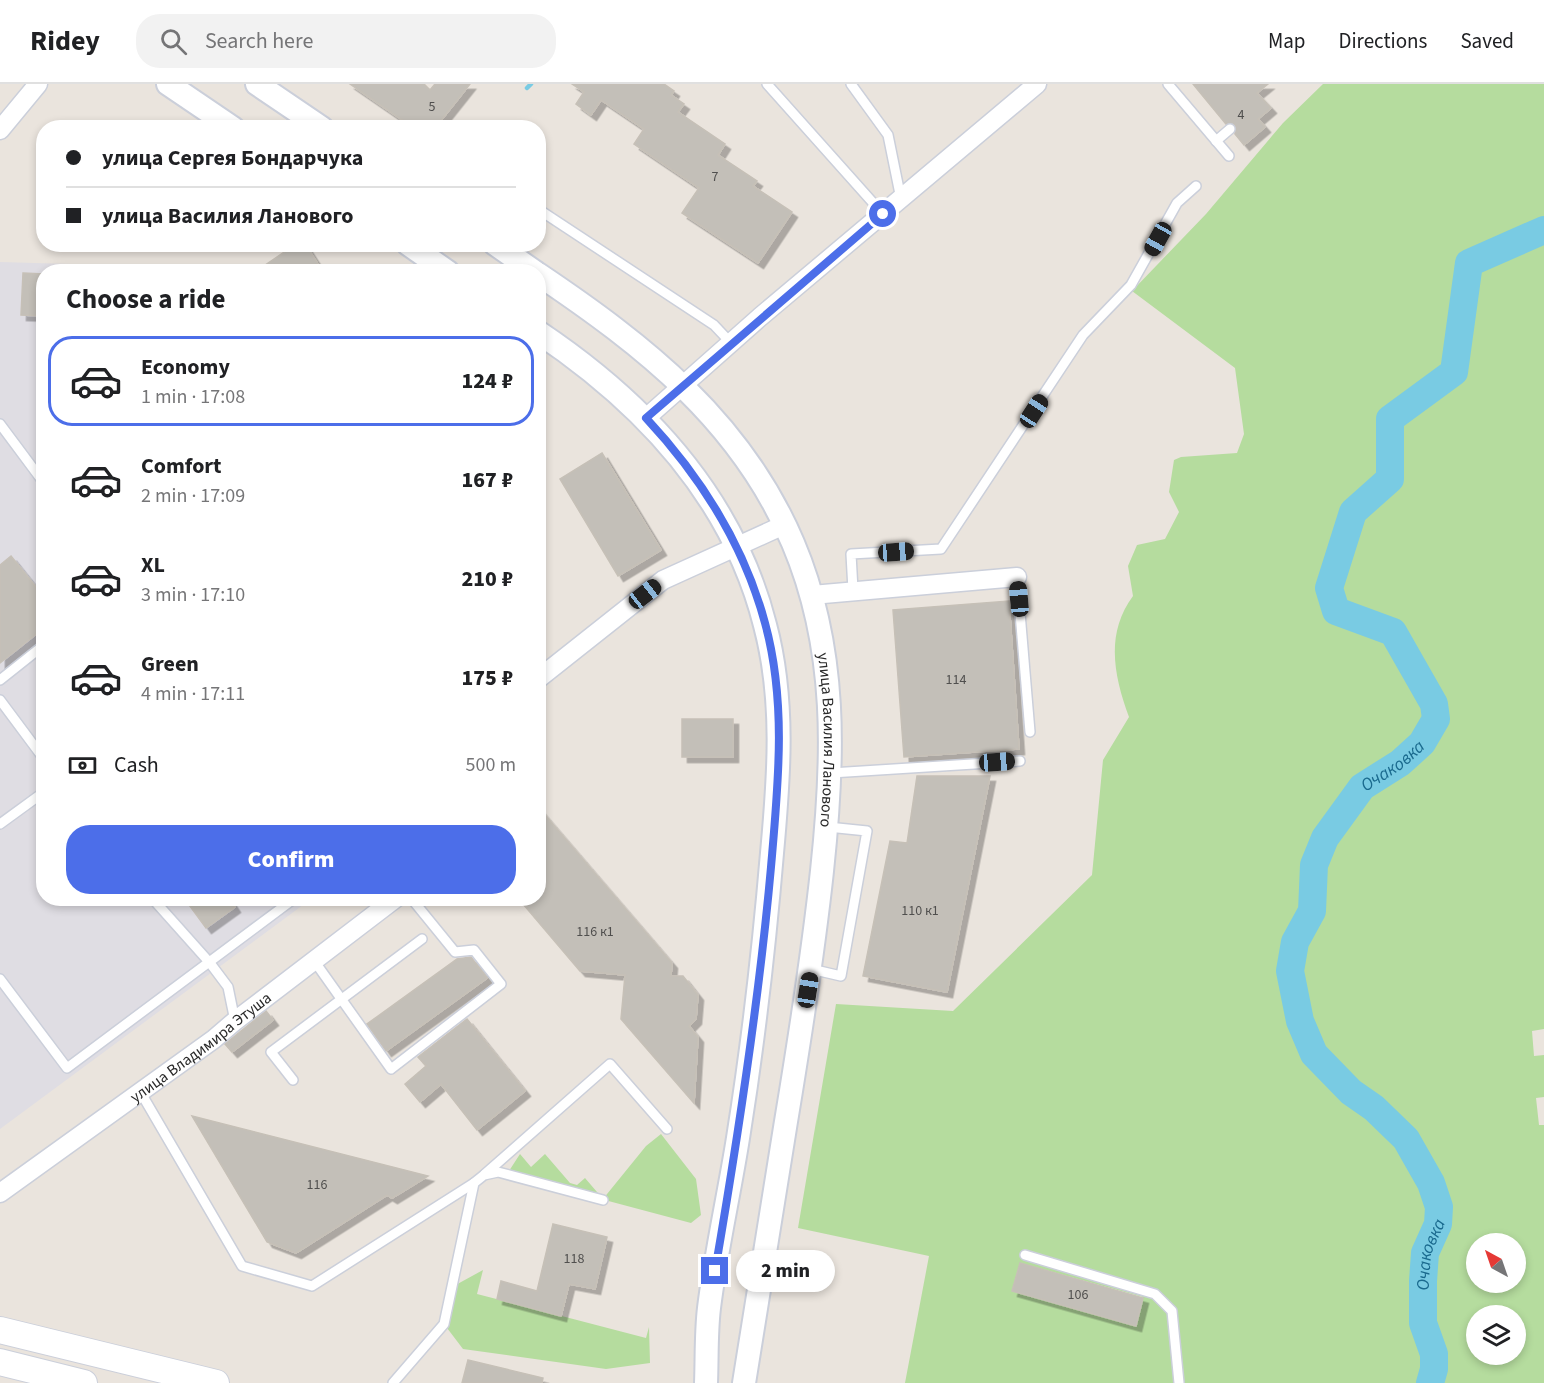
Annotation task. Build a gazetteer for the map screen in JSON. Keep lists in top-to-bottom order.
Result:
{
  "streets": {
    "street": ["улица Василия Ланового", "улица Владимира Этуша"]
  },
  "water": ["Очаковка"],
  "house_numbers": [
    "5",
    "4",
    "7",
    "114",
    "110 к1",
    "116 к1",
    "116",
    "118",
    "106"
  ],
  "north": "top left",
  "page": {
    "header": "Ridey",
    "search": "Search here",
    "nav": ["Map", "Directions", "Saved"],
    "banner": ["улица Сергея Бондарчука", "улица Василия Ланового"],
    "heading": "Choose a ride",
    "list": [
      {
        "name": "Economy",
        "note": "1 min · 17:08",
        "value": "124 ₽"
      },
      {
        "name": "Comfort",
        "note": "2 min · 17:09",
        "value": "167 ₽"
      },
      {
        "name": "XL",
        "note": "3 min · 17:10",
        "value": "210 ₽"
      },
      {
        "name": "Green",
        "note": "4 min · 17:11",
        "value": "175 ₽"
      }
    ],
    "pay": ["Cash", "500 m"],
    "buttons": "Confirm",
    "bubble": "2 min"
  }
}
